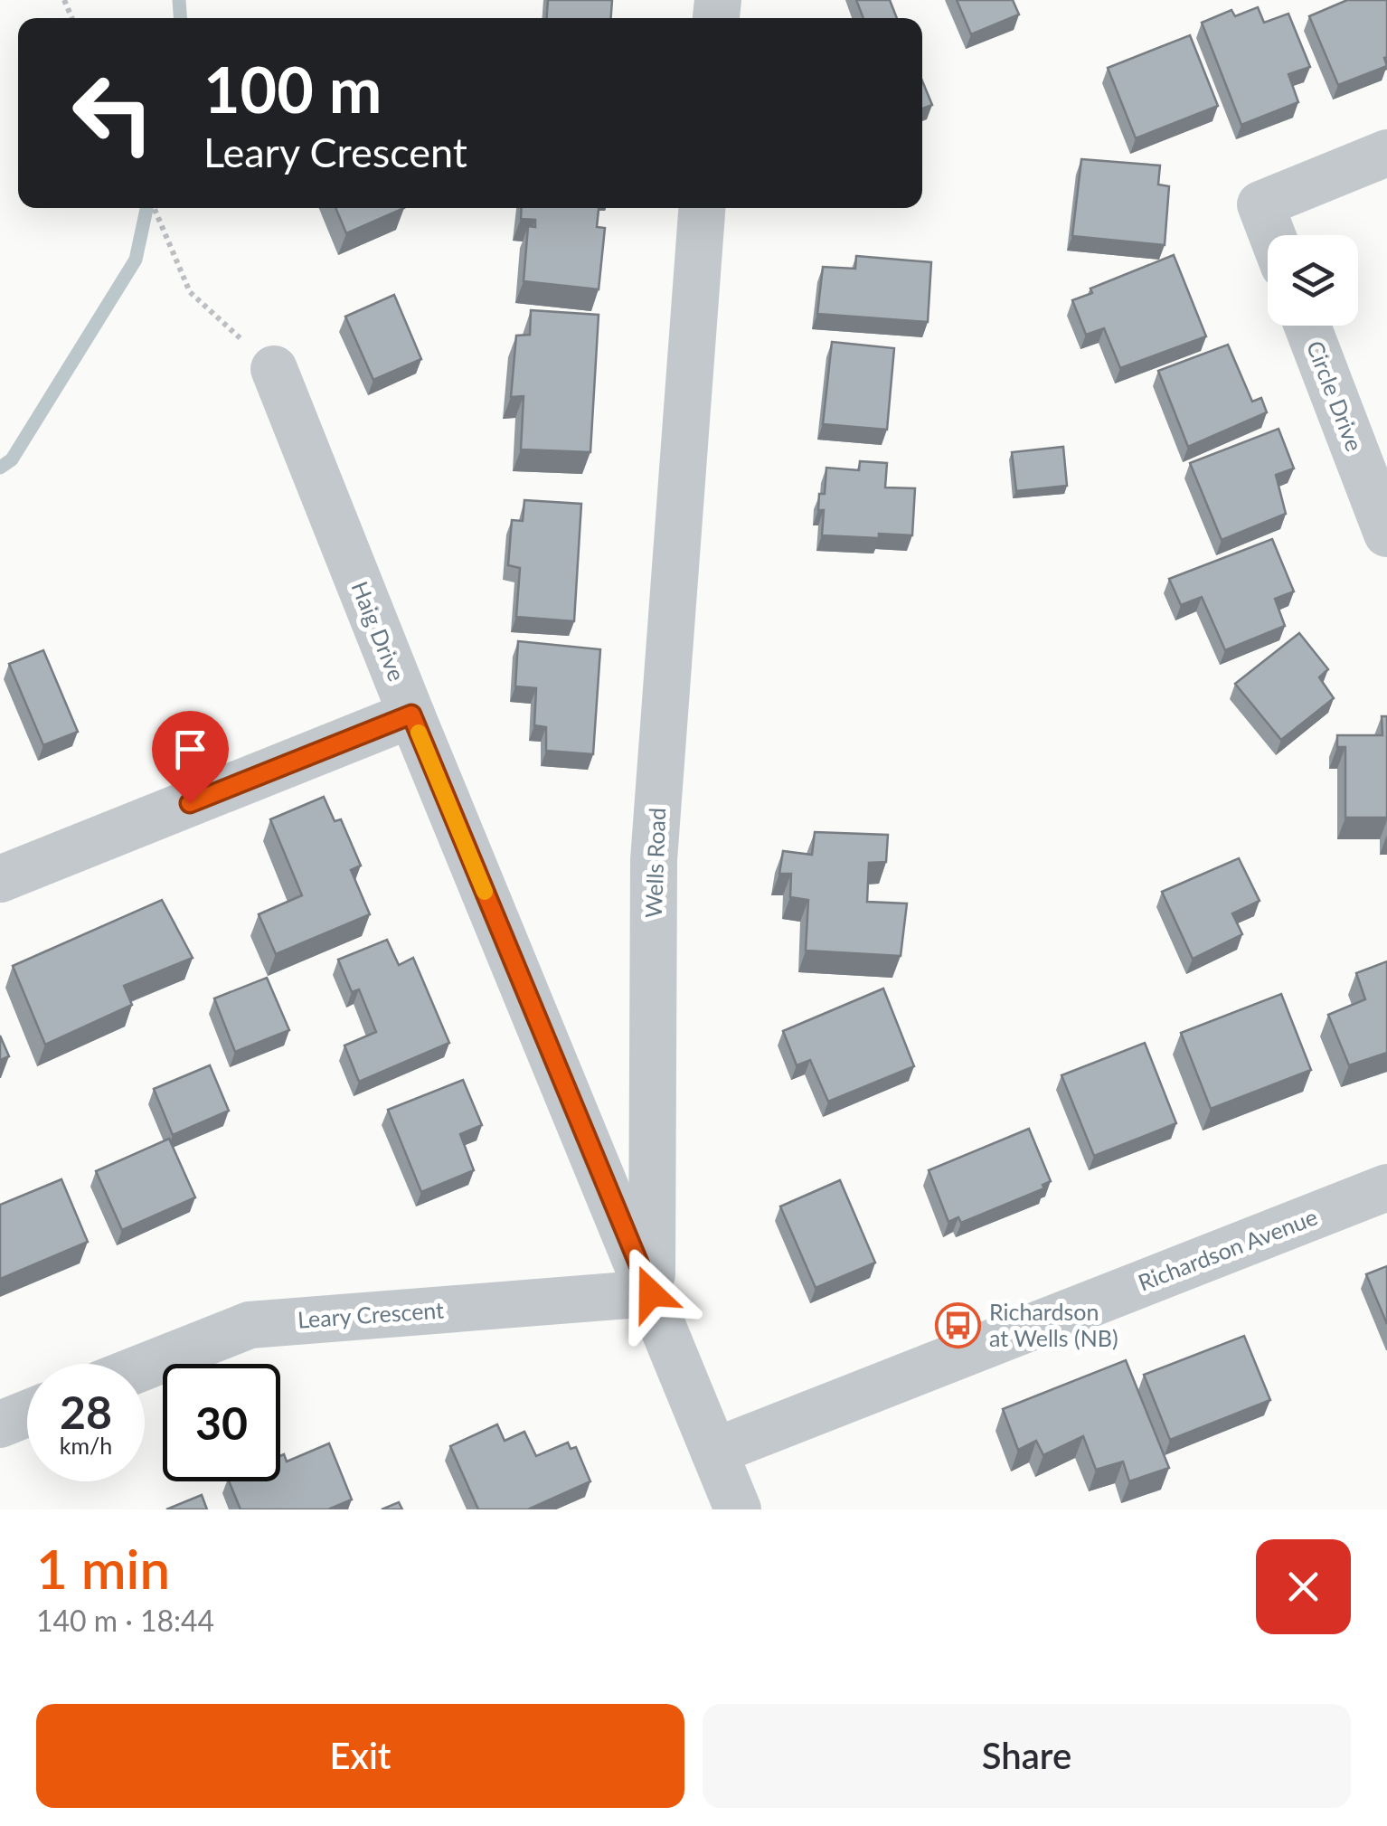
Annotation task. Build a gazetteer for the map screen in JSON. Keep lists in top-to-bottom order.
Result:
{
  "streets": {
    "street": [
      "Circle Drive",
      "Haig Drive",
      "Wells Road",
      "Richardson Avenue",
      "Leary Crescent"
    ]
  },
  "crossings": [
    ["Haig Drive", "Wells Road"],
    ["Haig Drive", "Leary Crescent"],
    ["Wells Road", "Richardson Avenue"],
    ["Wells Road", "Leary Crescent"]
  ],
  "places": {
    "bus stop": ["Richardson at Wells (NB)"]
  },
  "page": {
    "turn": ["100 m", "Leary Crescent"],
    "speed": "28 km/h",
    "limit": "30",
    "heading": ["1 min", "140 m · 18:44"],
    "buttons": ["Exit", "Share"]
  }
}
